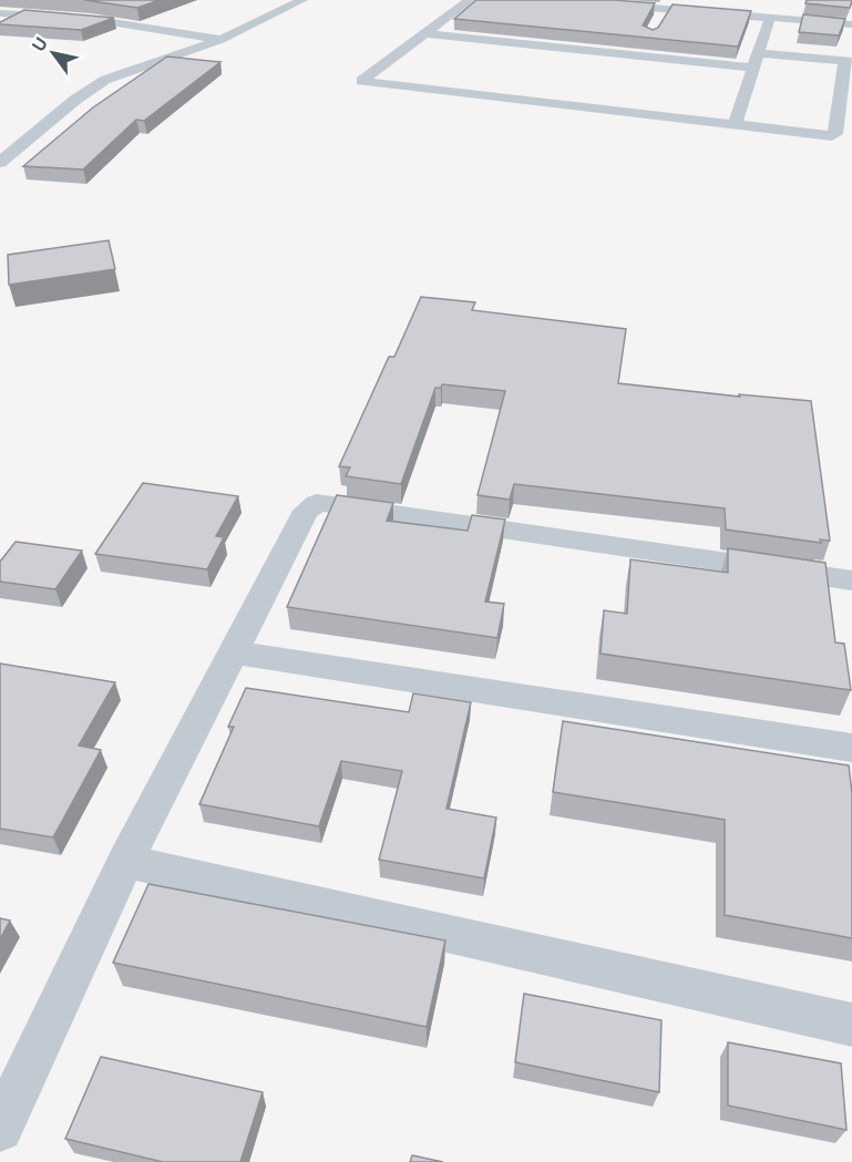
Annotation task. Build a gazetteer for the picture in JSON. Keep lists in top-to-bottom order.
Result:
{
  "north": "top left"
}
